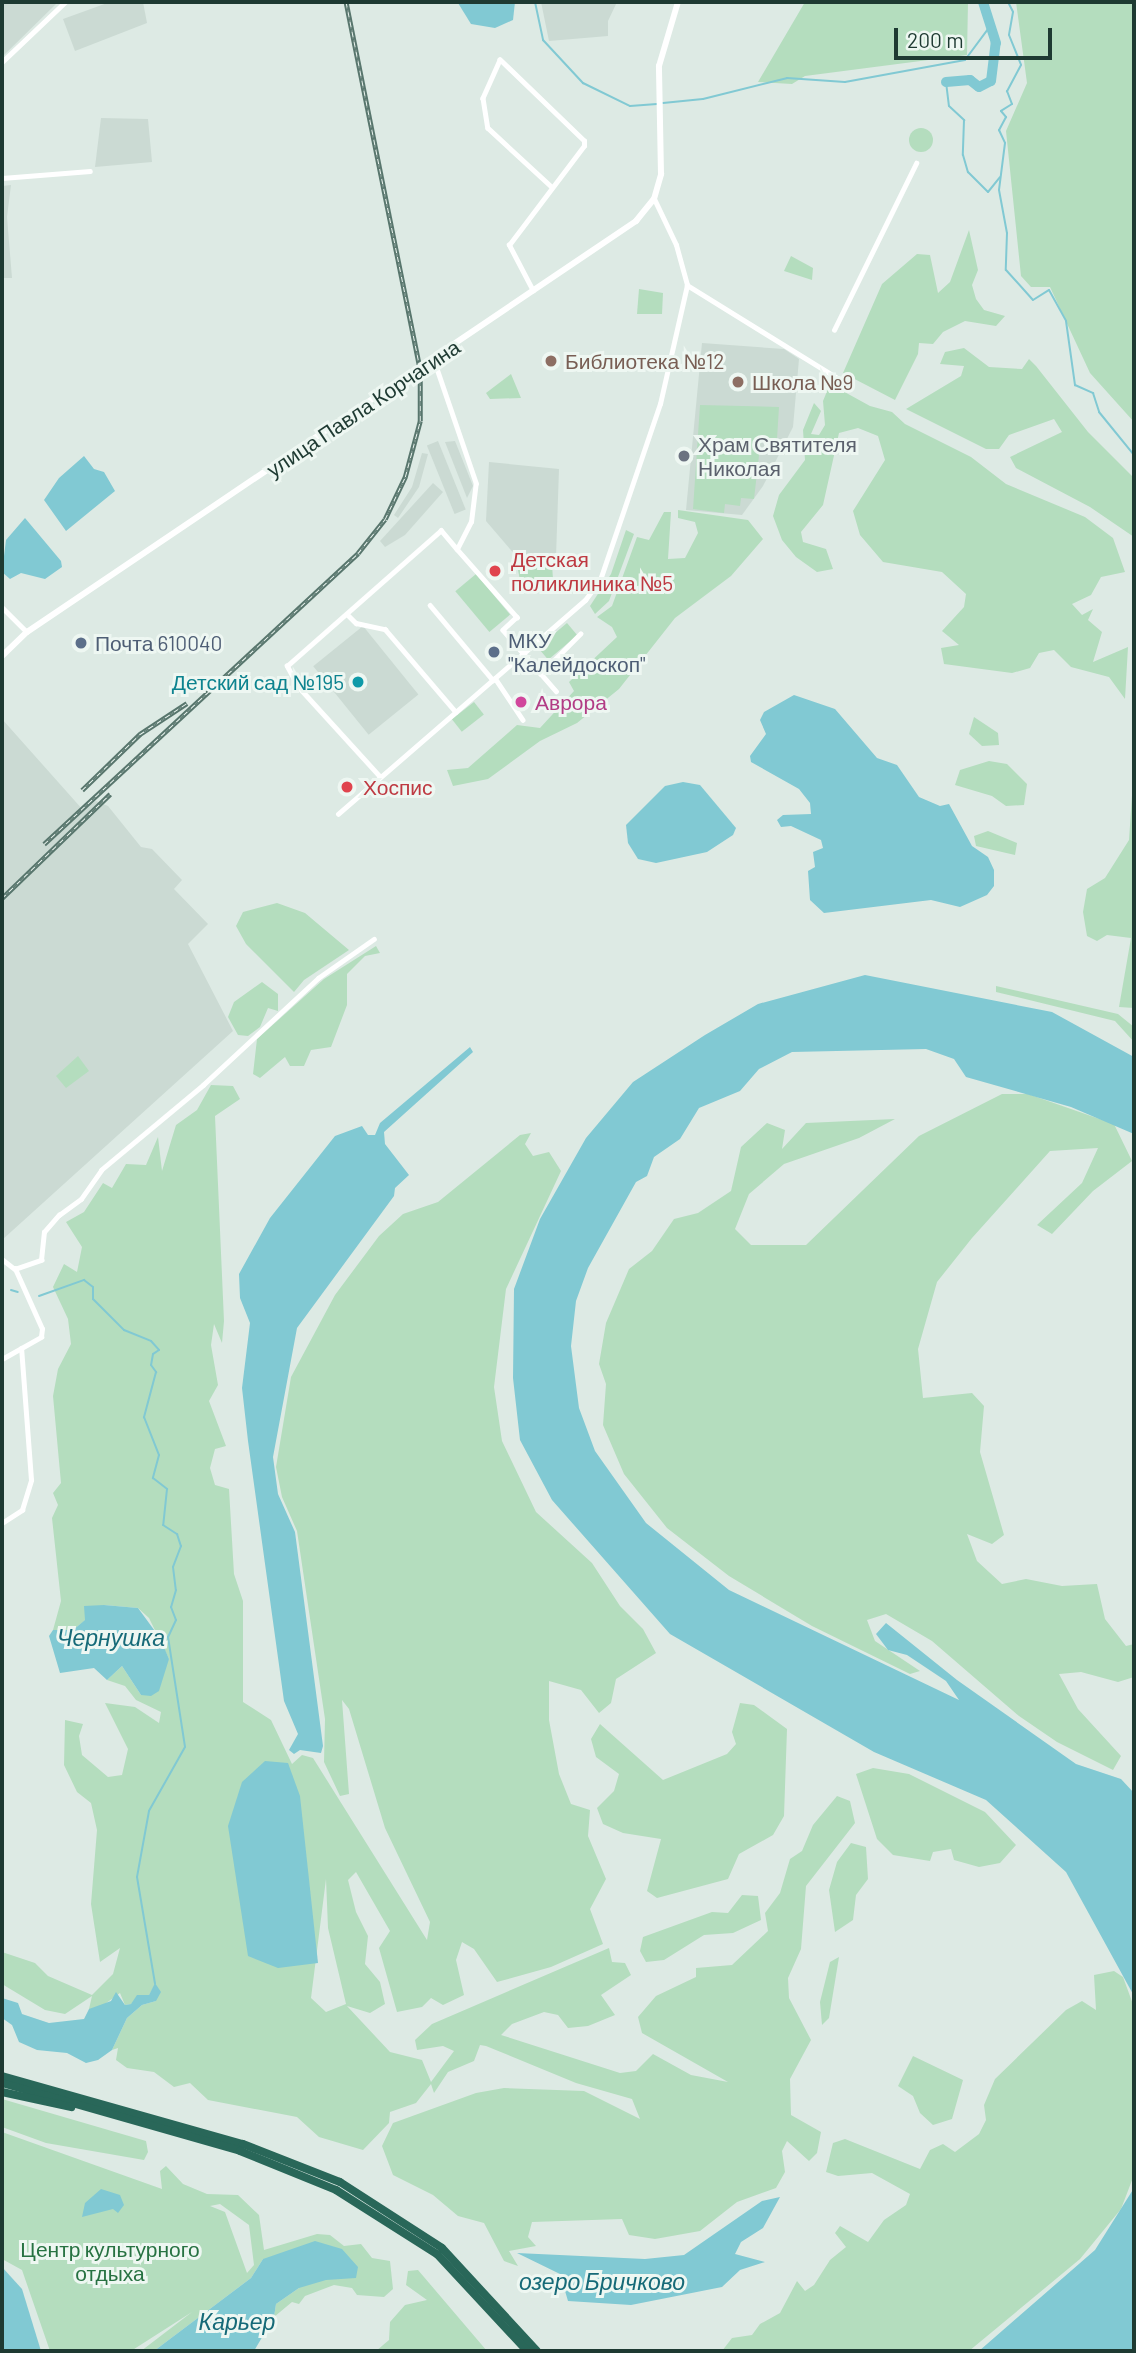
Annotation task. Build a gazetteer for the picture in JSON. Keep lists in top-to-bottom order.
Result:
{
  "streets": {
    "main road": ["улица Павла Корчагина"]
  },
  "water": ["Чернушка", "озеро Бричково", "Карьер"],
  "parks": ["Центр культурного отдыха"],
  "places": [
    "Библиотека №12",
    "Школа №9",
    "Храм Святителя Николая",
    "Детская поликлиника №5",
    "Почта 610040",
    "МКУ \"Калейдоскоп\"",
    "Детский сад №195",
    "Аврора",
    "Хоспис"
  ],
  "scale_bar": "200 m"
}
